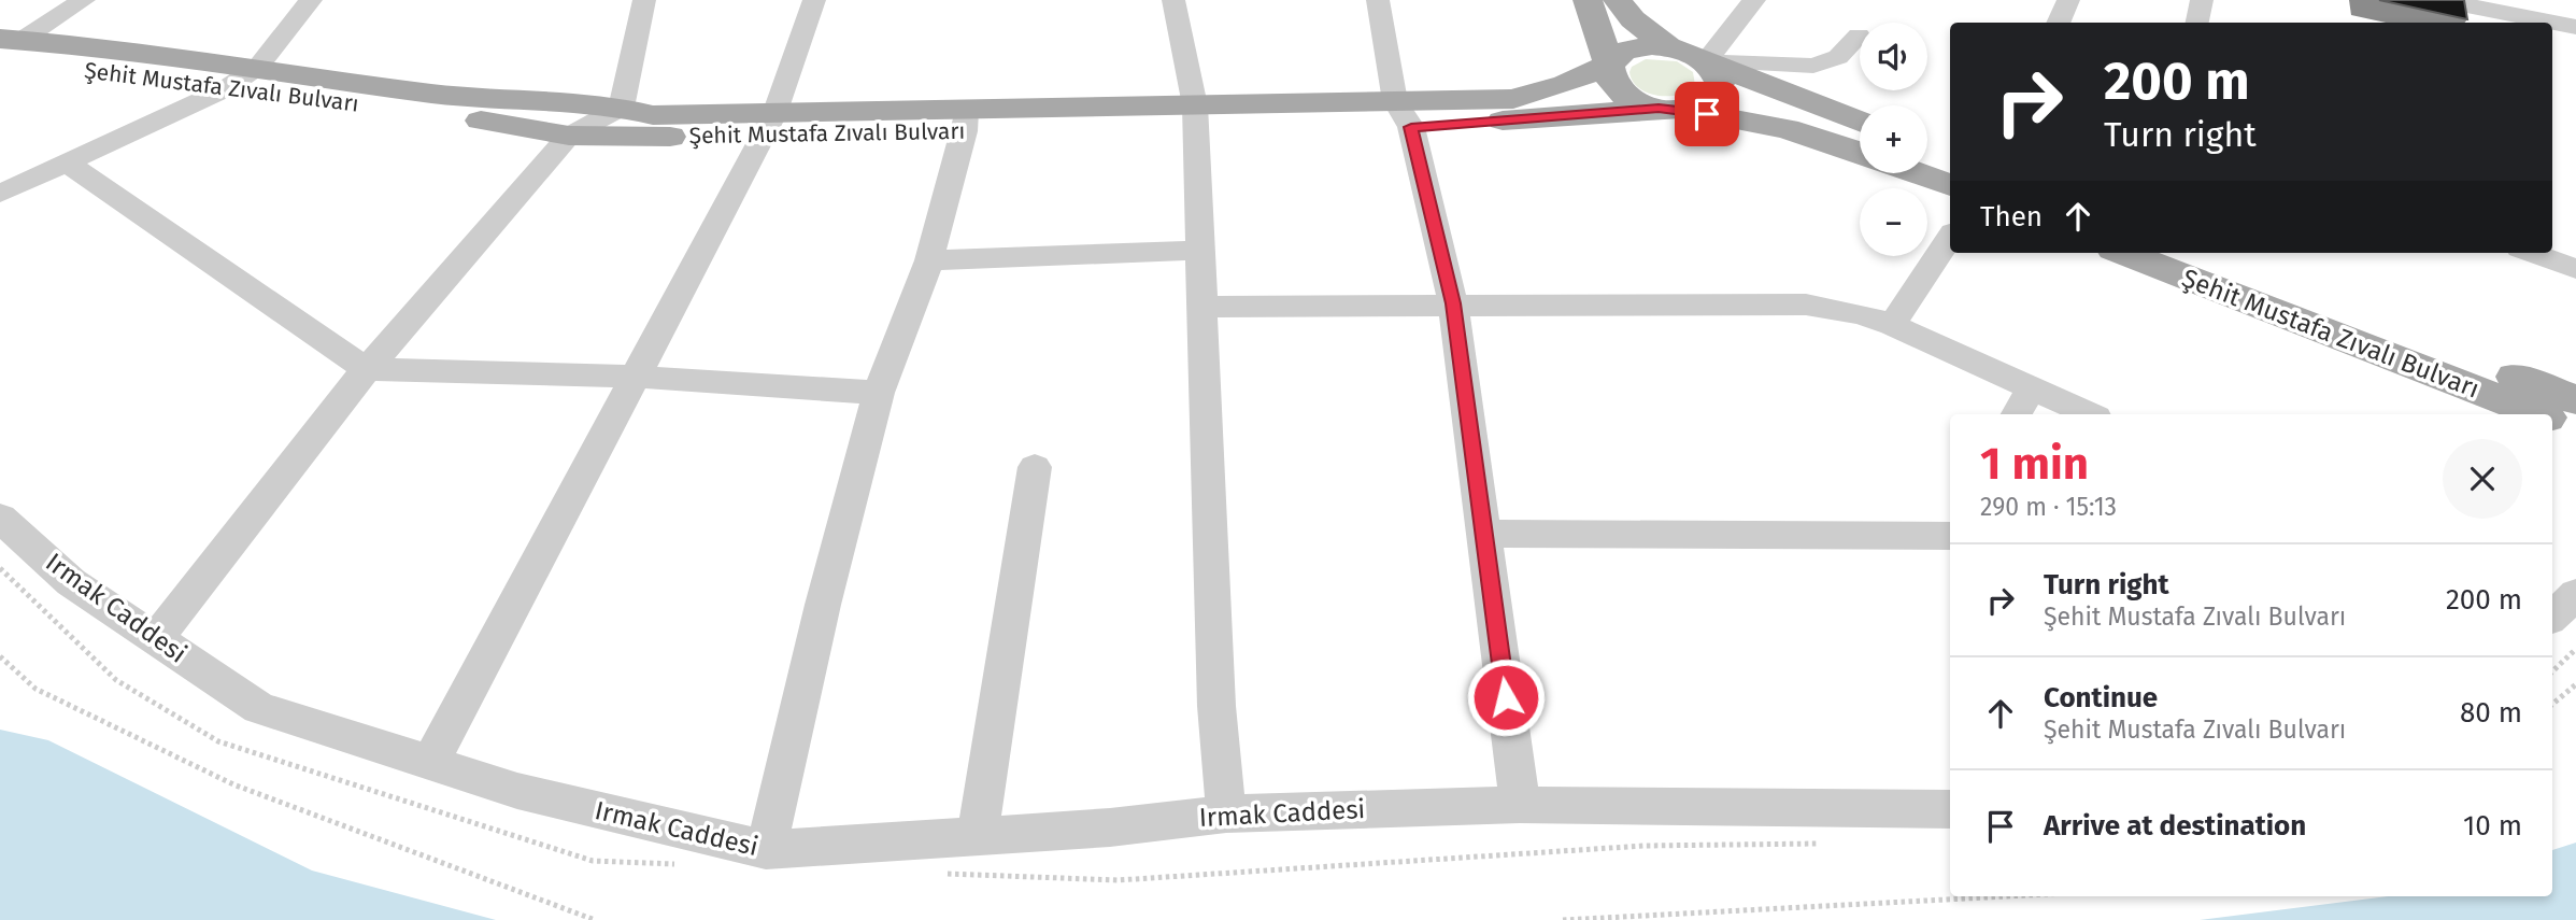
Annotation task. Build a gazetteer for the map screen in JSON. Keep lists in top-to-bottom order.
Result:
{
  "streets": {
    "main road": ["Şehit Mustafa Zıvalı Bulvarı"],
    "street": ["Irmak Caddesi"]
  },
  "page": {
    "map_buttons": ["+", "−"],
    "turn": ["200 m", "Turn right"],
    "then": "Then",
    "heading": ["1 min", "290 m · 15:13"],
    "list": [
      {
        "name": "Turn right",
        "note": "Şehit Mustafa Zıvalı Bulvarı",
        "value": "200 m"
      },
      {
        "name": "Continue",
        "note": "Şehit Mustafa Zıvalı Bulvarı",
        "value": "80 m"
      },
      {
        "name": "Arrive at destination",
        "value": "10 m"
      }
    ]
  }
}
